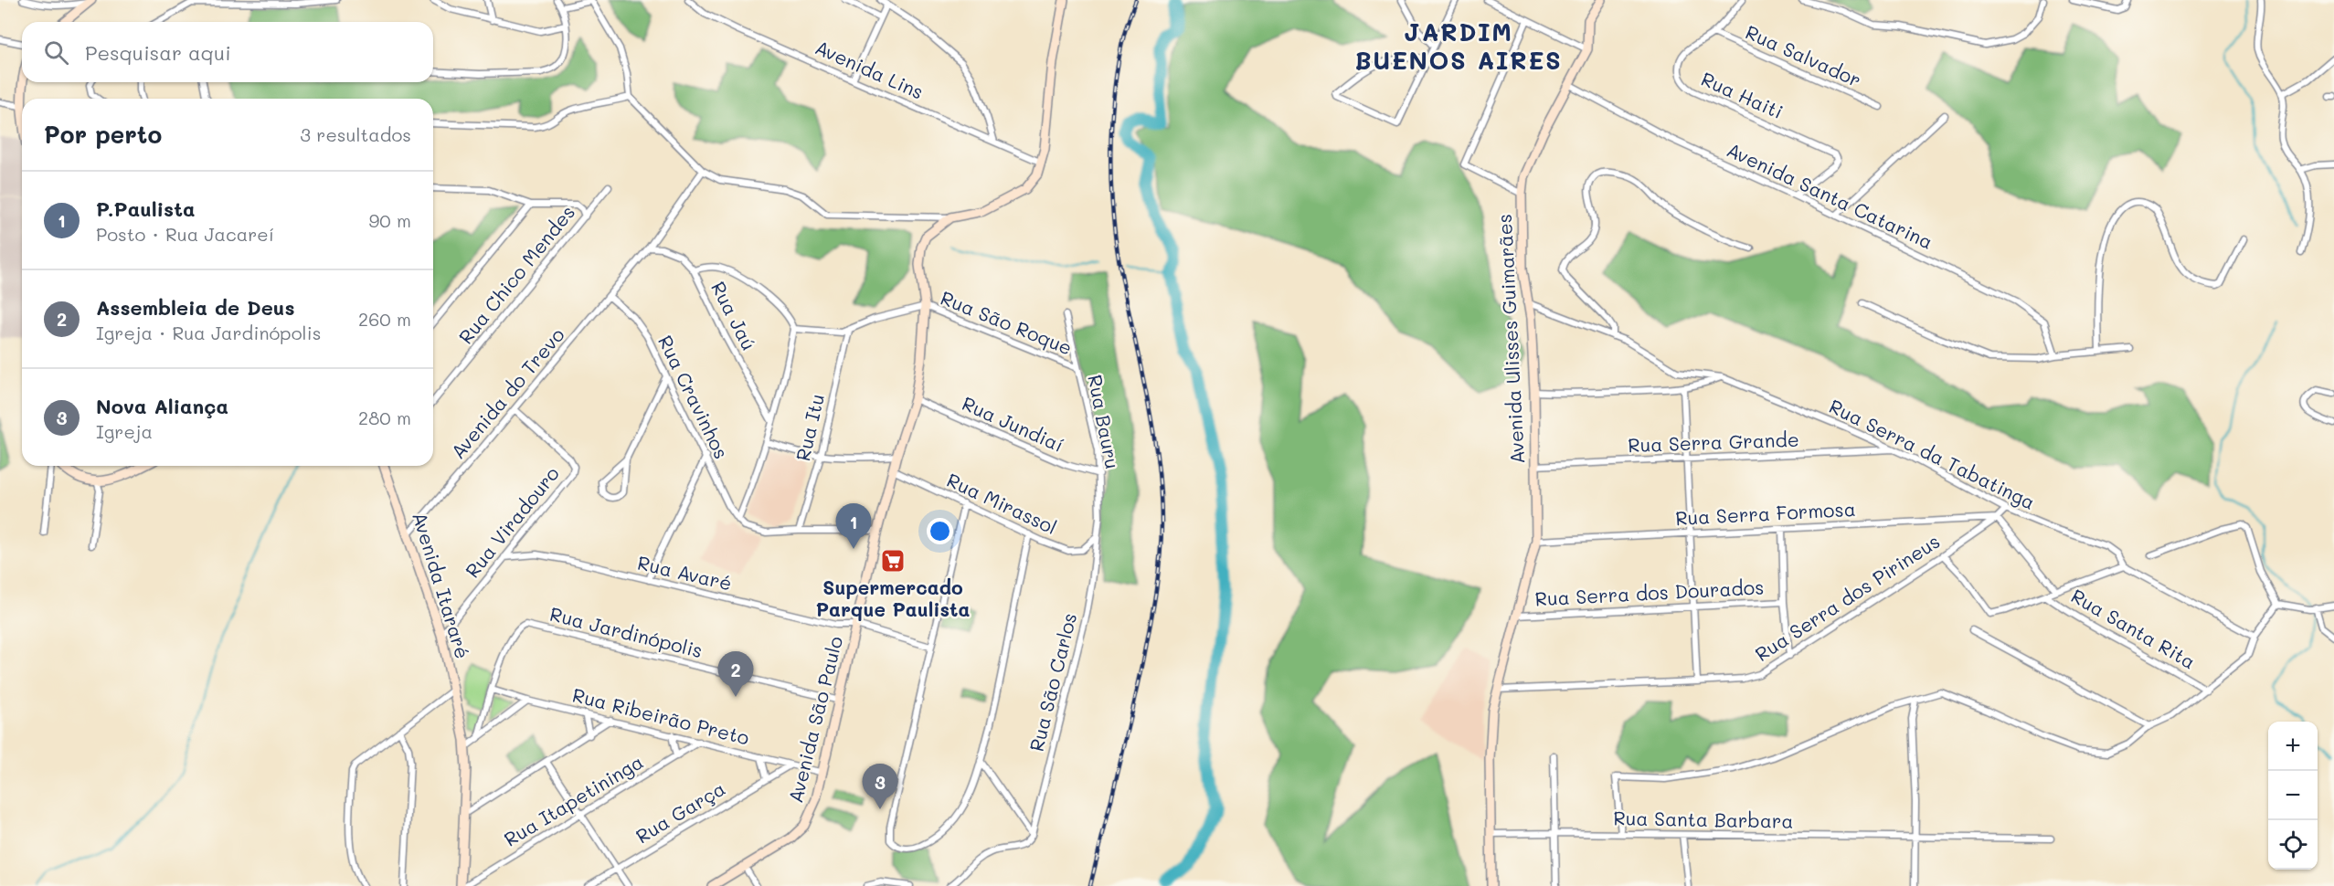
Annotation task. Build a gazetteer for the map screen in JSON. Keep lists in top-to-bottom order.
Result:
{
  "streets": {
    "main road": ["Avenida Ulisses Guimarães", "Avenida Itararé", "Avenida São Paulo"],
    "street": [
      "Rua Salvador",
      "Avenida Lins",
      "Rua Haiti",
      "Avenida Santa Catarina",
      "Rua Chico Mendes",
      "Rua Jaú",
      "Rua São Roque",
      "Avenida do Trevo",
      "Rua Cravinhos",
      "Rua Bauru",
      "Rua Jundiaí",
      "Rua Itu",
      "Rua Serra Grande",
      "Rua Serra da Tabatinga",
      "Rua Mirassol",
      "Rua Serra Formosa",
      "Rua Viradouro",
      "Rua Avaré",
      "Rua Serra dos Dourados",
      "Rua Serra dos Pirineus",
      "Rua Santa Rita",
      "Rua Jardinópolis",
      "Rua São Carlos",
      "Rua Ribeirão Preto",
      "Rua Itapetininga",
      "Rua Garça",
      "Rua Santa Barbara"
    ]
  },
  "crossings": [
    ["Rua Salvador", "Rua Haiti"],
    ["Avenida Lins", "Avenida São Paulo"],
    ["Rua Haiti", "Avenida Santa Catarina"],
    ["Avenida Santa Catarina", "Avenida Ulisses Guimarães"],
    ["Rua Jaú", "Avenida do Trevo"],
    ["Rua São Roque", "Rua Bauru"],
    ["Rua São Roque", "Avenida São Paulo"],
    ["Avenida Ulisses Guimarães", "Rua Serra Grande"],
    ["Avenida Ulisses Guimarães", "Rua Serra da Tabatinga"],
    ["Avenida Ulisses Guimarães", "Rua Serra Formosa"],
    ["Avenida Ulisses Guimarães", "Rua Serra dos Dourados"],
    ["Avenida Ulisses Guimarães", "Rua Serra dos Pirineus"],
    ["Avenida Ulisses Guimarães", "Rua Santa Barbara"],
    ["Avenida do Trevo", "Rua Cravinhos"],
    ["Avenida do Trevo", "Rua Viradouro"],
    ["Avenida do Trevo", "Avenida Itararé"],
    ["Rua Bauru", "Rua Jundiaí"],
    ["Rua Bauru", "Rua Mirassol"],
    ["Rua Bauru", "Rua São Carlos"],
    ["Rua Jundiaí", "Avenida São Paulo"],
    ["Rua Serra Grande", "Rua Serra da Tabatinga"],
    ["Rua Serra da Tabatinga", "Rua Serra dos Pirineus"],
    ["Rua Mirassol", "Rua São Carlos"],
    ["Rua Mirassol", "Avenida São Paulo"],
    ["Rua Serra Formosa", "Rua Serra dos Pirineus"],
    ["Rua Viradouro", "Rua Avaré"],
    ["Rua Viradouro", "Avenida Itararé"],
    ["Rua Avaré", "Avenida São Paulo"],
    ["Avenida Itararé", "Rua Itapetininga"],
    ["Rua Jardinópolis", "Rua Ribeirão Preto"],
    ["Rua Jardinópolis", "Avenida São Paulo"],
    ["Rua Ribeirão Preto", "Avenida São Paulo"],
    ["Rua Ribeirão Preto", "Rua Itapetininga"],
    ["Rua Ribeirão Preto", "Rua Garça"]
  ],
  "districts": ["JARDIM BUENOS AIRES"],
  "places": {
    "supermarket": ["Supermercado Parque Paulista"]
  },
  "page": {
    "search": "Pesquisar aqui",
    "heading": ["Por perto", "3 resultados"],
    "list": [
      {
        "mark": "1",
        "name": "P.Paulista",
        "note": "Posto · Rua Jacareí",
        "value": "90 m"
      },
      {
        "mark": "2",
        "name": "Assembleia de Deus",
        "note": "Igreja · Rua Jardinópolis",
        "value": "260 m"
      },
      {
        "mark": "3",
        "name": "Nova Aliança",
        "note": "Igreja",
        "value": "280 m"
      }
    ],
    "pins": ["1", "2", "3"],
    "map_buttons": ["+", "−"]
  }
}
